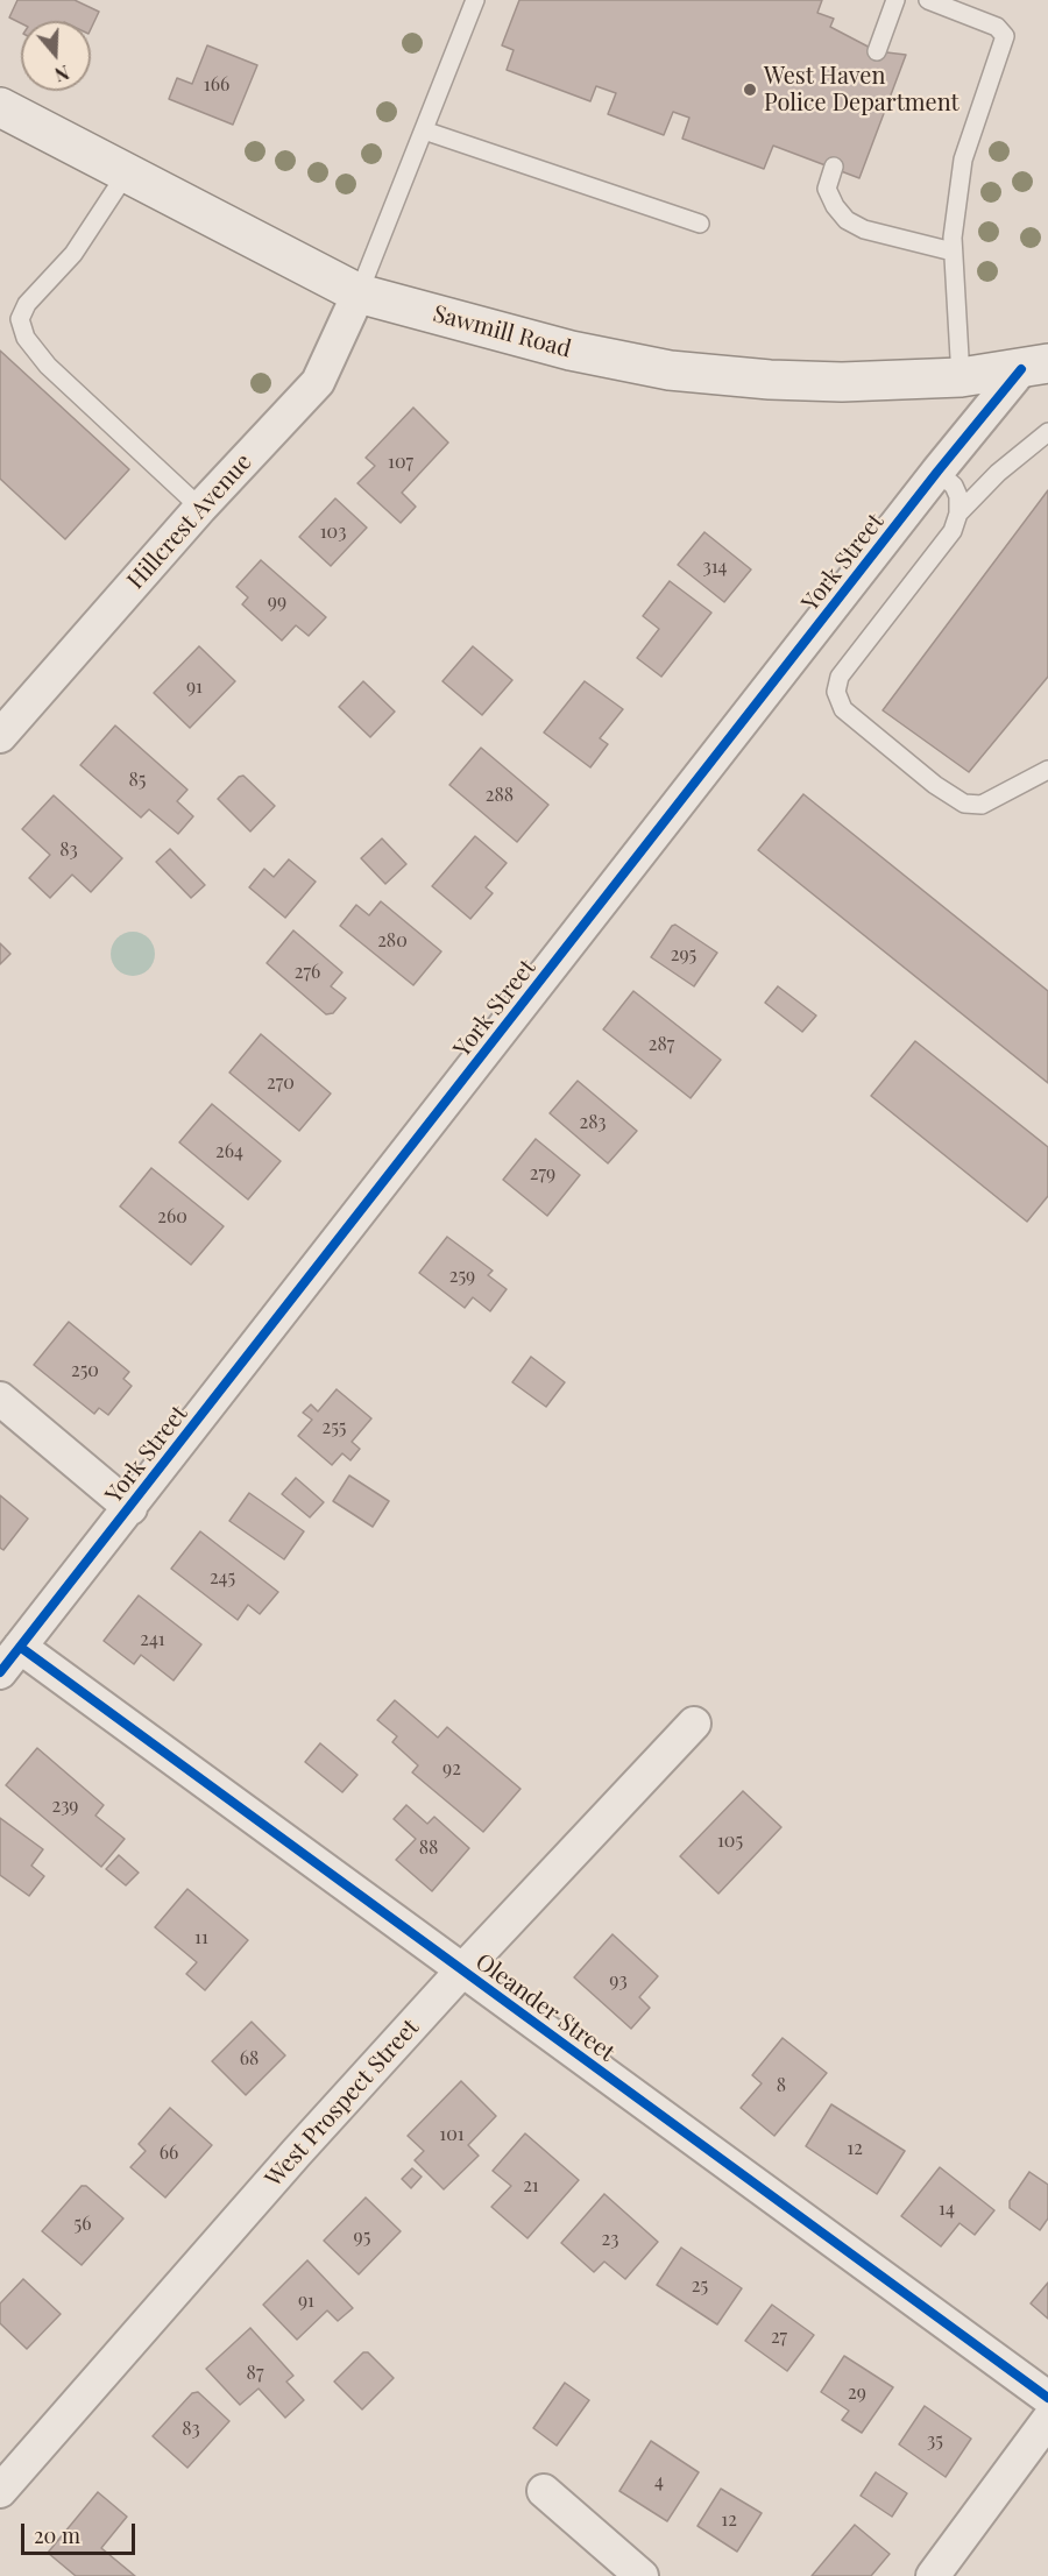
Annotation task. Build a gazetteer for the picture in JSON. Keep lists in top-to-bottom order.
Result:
{
  "streets": {
    "main road": ["Sawmill Road"],
    "street": [
      "Hillcrest Avenue",
      "York Street",
      "Oleander Street",
      "West Prospect Street"
    ]
  },
  "crossings": [
    ["Sawmill Road", "Hillcrest Avenue"],
    ["Sawmill Road", "York Street"],
    ["York Street", "Oleander Street"],
    ["Oleander Street", "West Prospect Street"]
  ],
  "places": ["West Haven Police Department"],
  "house_numbers": [
    "166",
    "107",
    "103",
    "314",
    "99",
    "91",
    "85",
    "288",
    "83",
    "280",
    "295",
    "276",
    "287",
    "270",
    "283",
    "264",
    "279",
    "260",
    "259",
    "250",
    "255",
    "245",
    "241",
    "92",
    "239",
    "105",
    "88",
    "11",
    "93",
    "68",
    "8",
    "101",
    "12",
    "66",
    "21",
    "14",
    "56",
    "95",
    "23",
    "25",
    "91",
    "27",
    "87",
    "29",
    "83",
    "35",
    "4",
    "12"
  ],
  "scale_bar": "20 m",
  "north": "bottom"
}
